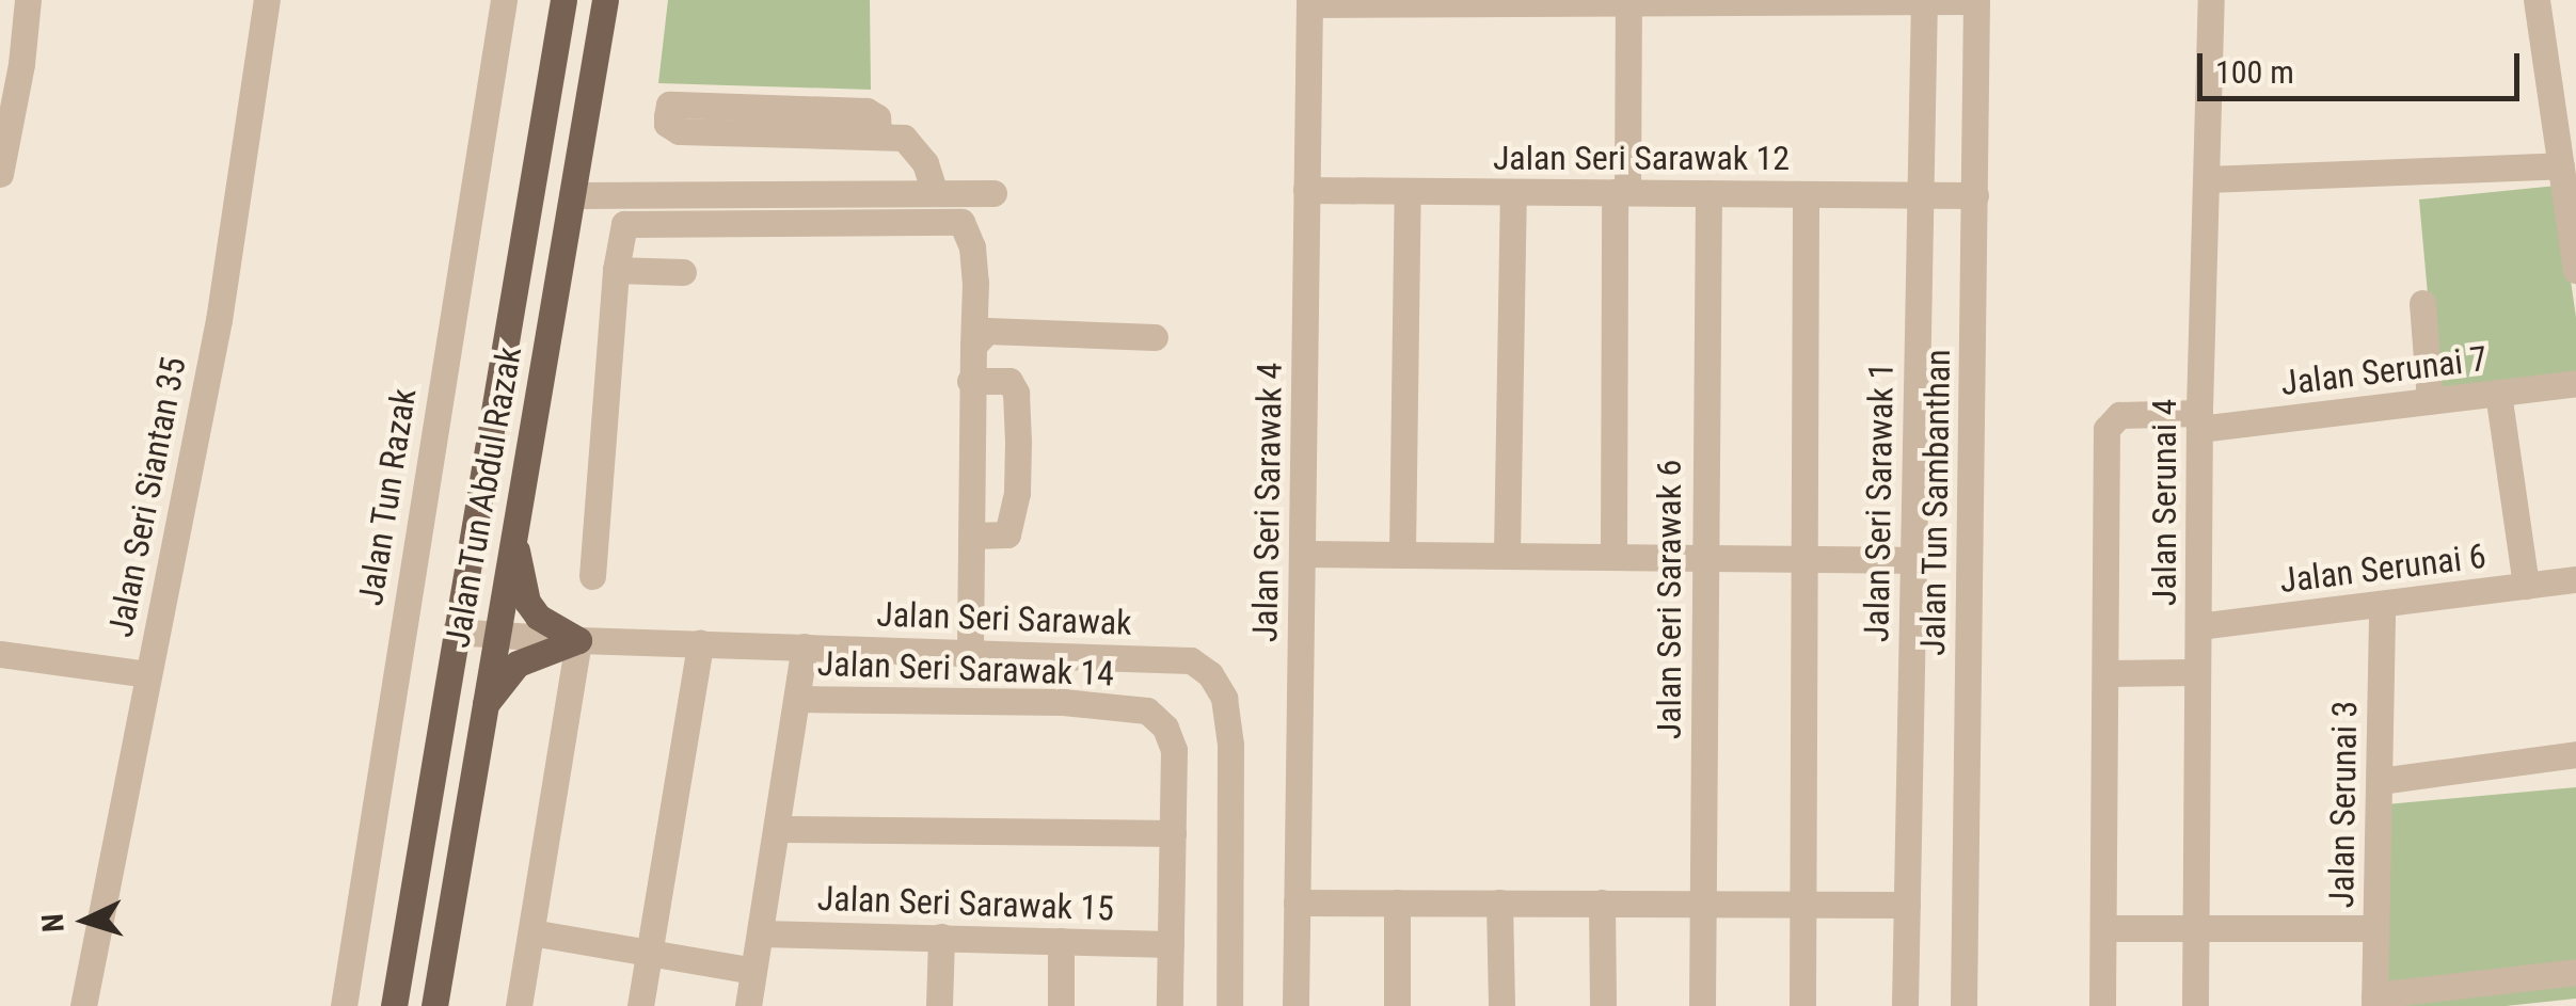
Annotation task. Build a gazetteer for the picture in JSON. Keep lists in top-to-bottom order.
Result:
{
  "streets": {
    "main road": ["Jalan Tun Abdul Razak"],
    "street": [
      "Jalan Seri Sarawak 12",
      "Jalan Serunai 7",
      "Jalan Seri Siantan 35",
      "Jalan Tun Razak",
      "Jalan Seri Sarawak 4",
      "Jalan Seri Sarawak 1",
      "Jalan Tun Sambanthan",
      "Jalan Serunai 4",
      "Jalan Serunai 6",
      "Jalan Seri Sarawak 6",
      "Jalan Seri Sarawak",
      "Jalan Seri Sarawak 14",
      "Jalan Serunai 3",
      "Jalan Seri Sarawak 15"
    ]
  },
  "crossings": [
    ["Jalan Seri Sarawak 12", "Jalan Seri Sarawak 4"],
    ["Jalan Seri Sarawak 12", "Jalan Seri Sarawak 1"],
    ["Jalan Seri Sarawak 12", "Jalan Tun Sambanthan"],
    ["Jalan Seri Sarawak 12", "Jalan Seri Sarawak 6"],
    ["Jalan Serunai 7", "Jalan Serunai 4"],
    ["Jalan Tun Abdul Razak", "Jalan Seri Sarawak"],
    ["Jalan Serunai 4", "Jalan Serunai 6"],
    ["Jalan Serunai 6", "Jalan Serunai 3"],
    ["Jalan Seri Sarawak 14", "Jalan Seri Sarawak 15"]
  ],
  "scale_bar": "100 m",
  "north": "left"
}
